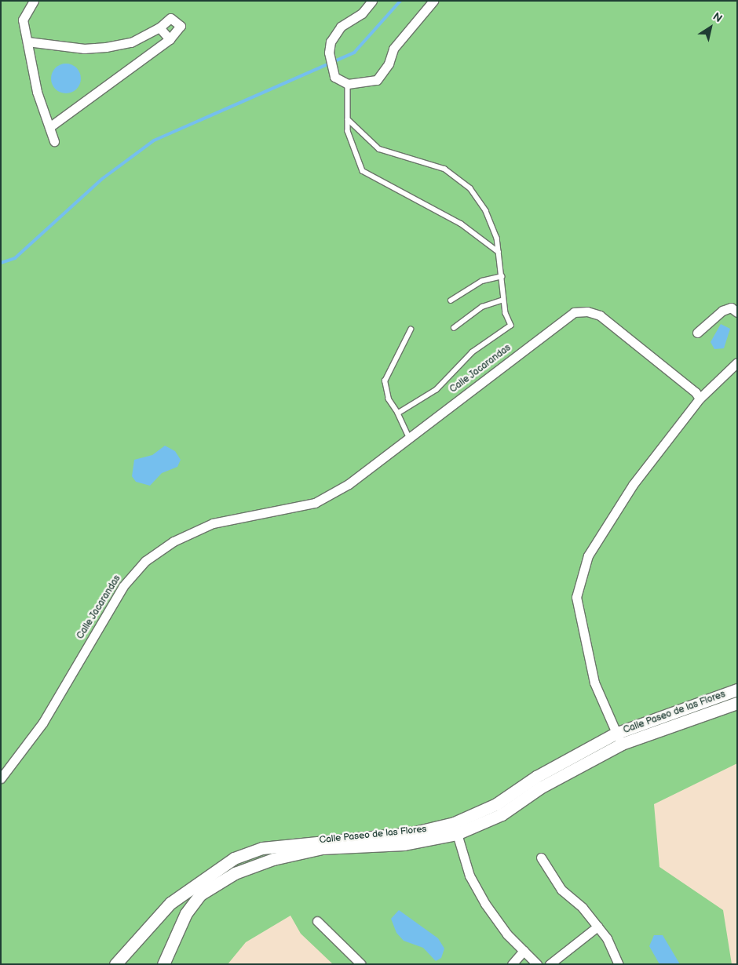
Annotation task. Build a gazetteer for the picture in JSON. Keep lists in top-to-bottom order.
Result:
{
  "streets": {
    "street": ["Calle Jacarandas", "Calle Paseo de las Flores"]
  },
  "north": "top right"
}
